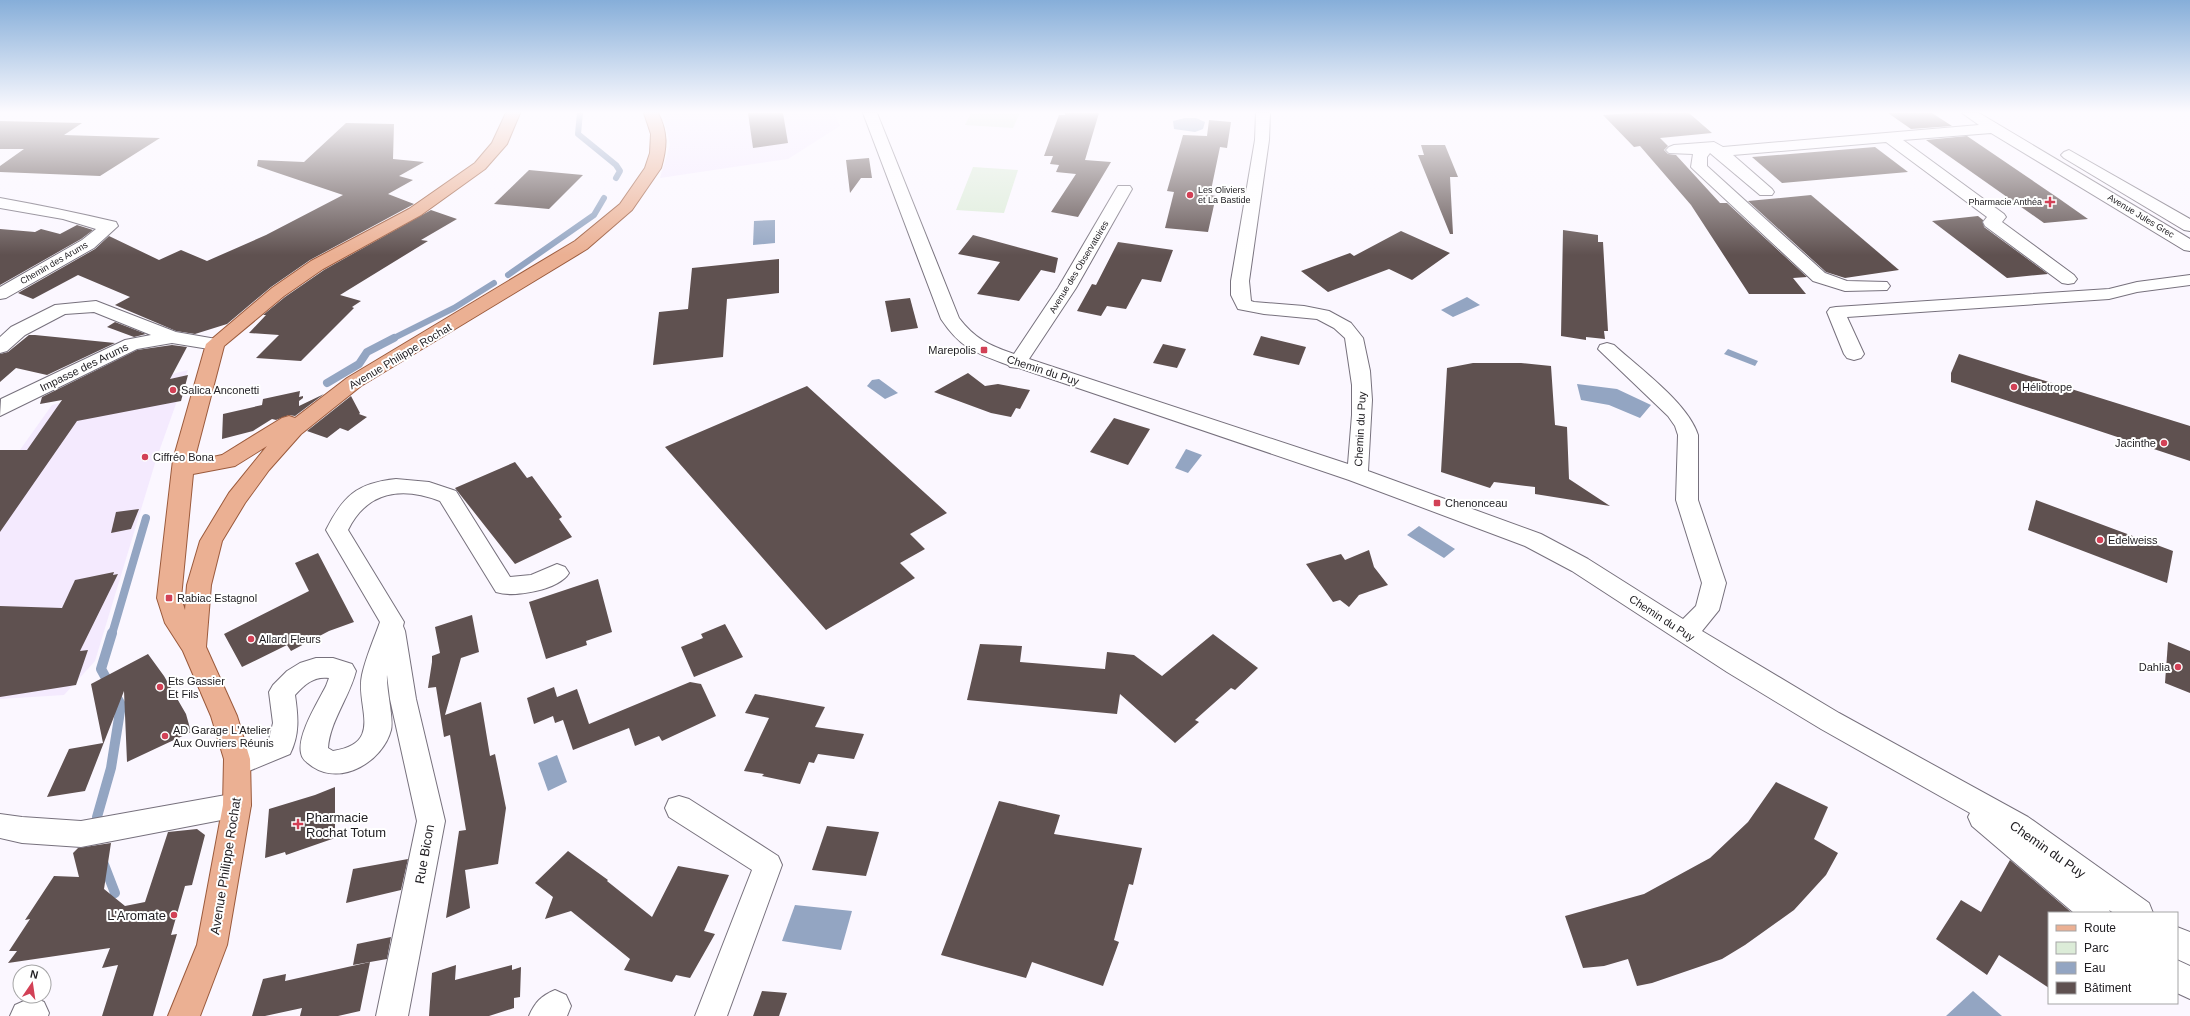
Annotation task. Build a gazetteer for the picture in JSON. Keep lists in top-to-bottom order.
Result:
{
  "streets": {
    "main road": ["Avenue Philippe Rochat"],
    "street": [
      "Avenue Jules Grec",
      "Chemin des Arums",
      "Avenue des Observatoires",
      "Impasse des Arums",
      "Chemin du Puy",
      "Rue Bicon"
    ]
  },
  "crossings": [
    ["Avenue des Observatoires", "Chemin du Puy"]
  ],
  "places": {
    "other": [
      "Les Oliviers et La Bastide",
      "Héliotrope",
      "Salica Anconetti",
      "Jacinthe",
      "Ciffréo Bona",
      "Edelweiss",
      "Allard Fleurs",
      "Dahlia",
      "Ets Gassier Et Fils",
      "AD Garage L'Atelier Aux Ouvriers Réunis",
      "L'Aromate"
    ],
    "health": ["Pharmacie Anthéa", "Pharmacie Rochat Totum"],
    "transit": ["Marepolis", "Chenonceau", "Rabiac Estagnol"]
  },
  "legend": [
    "Route",
    "Parc",
    "Eau",
    "Bâtiment"
  ],
  "north": "top"
}
